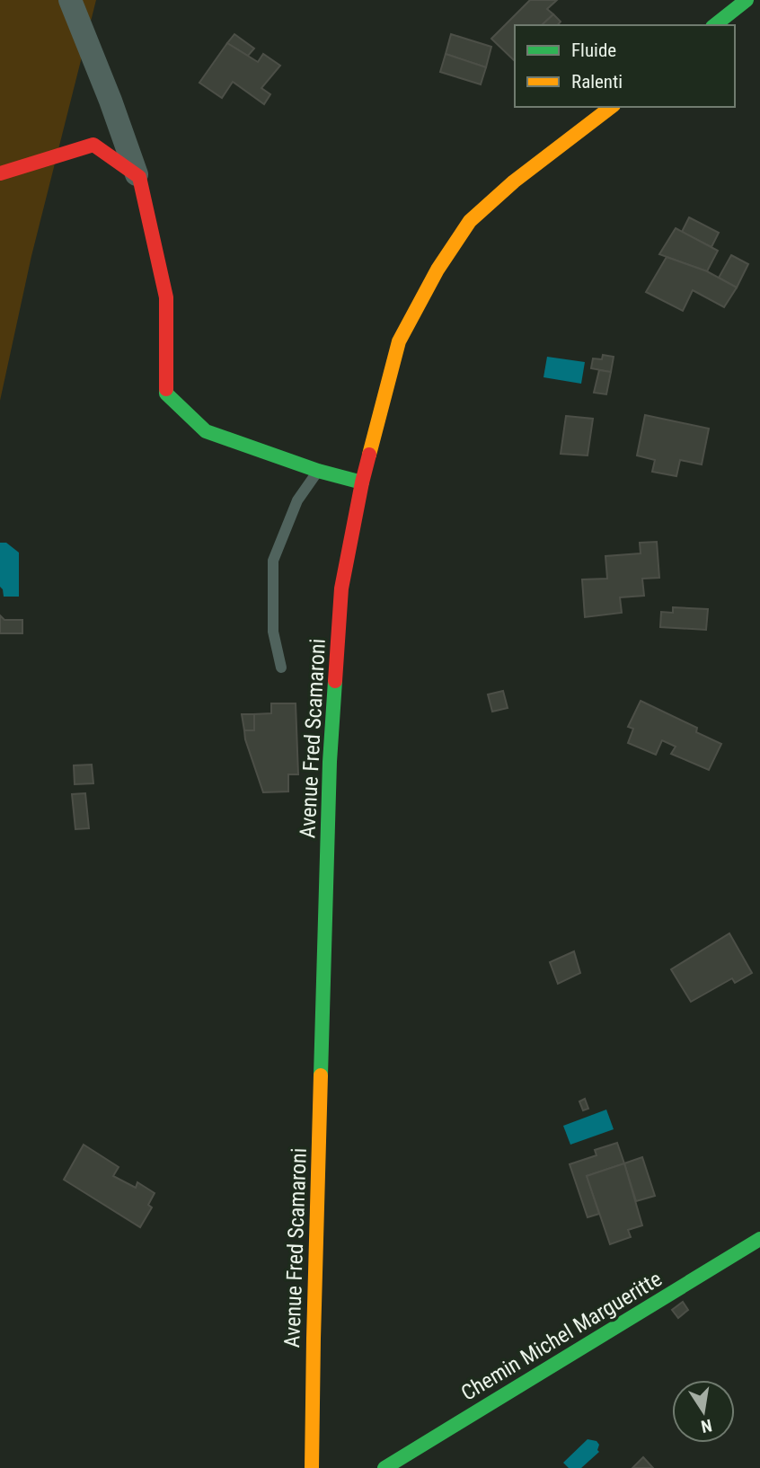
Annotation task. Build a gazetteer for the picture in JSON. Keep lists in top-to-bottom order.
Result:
{
  "streets": {
    "main road": ["Avenue Fred Scamaroni", "Chemin Michel Margueritte"]
  },
  "legend": ["Fluide", "Ralenti"],
  "north": "bottom"
}
